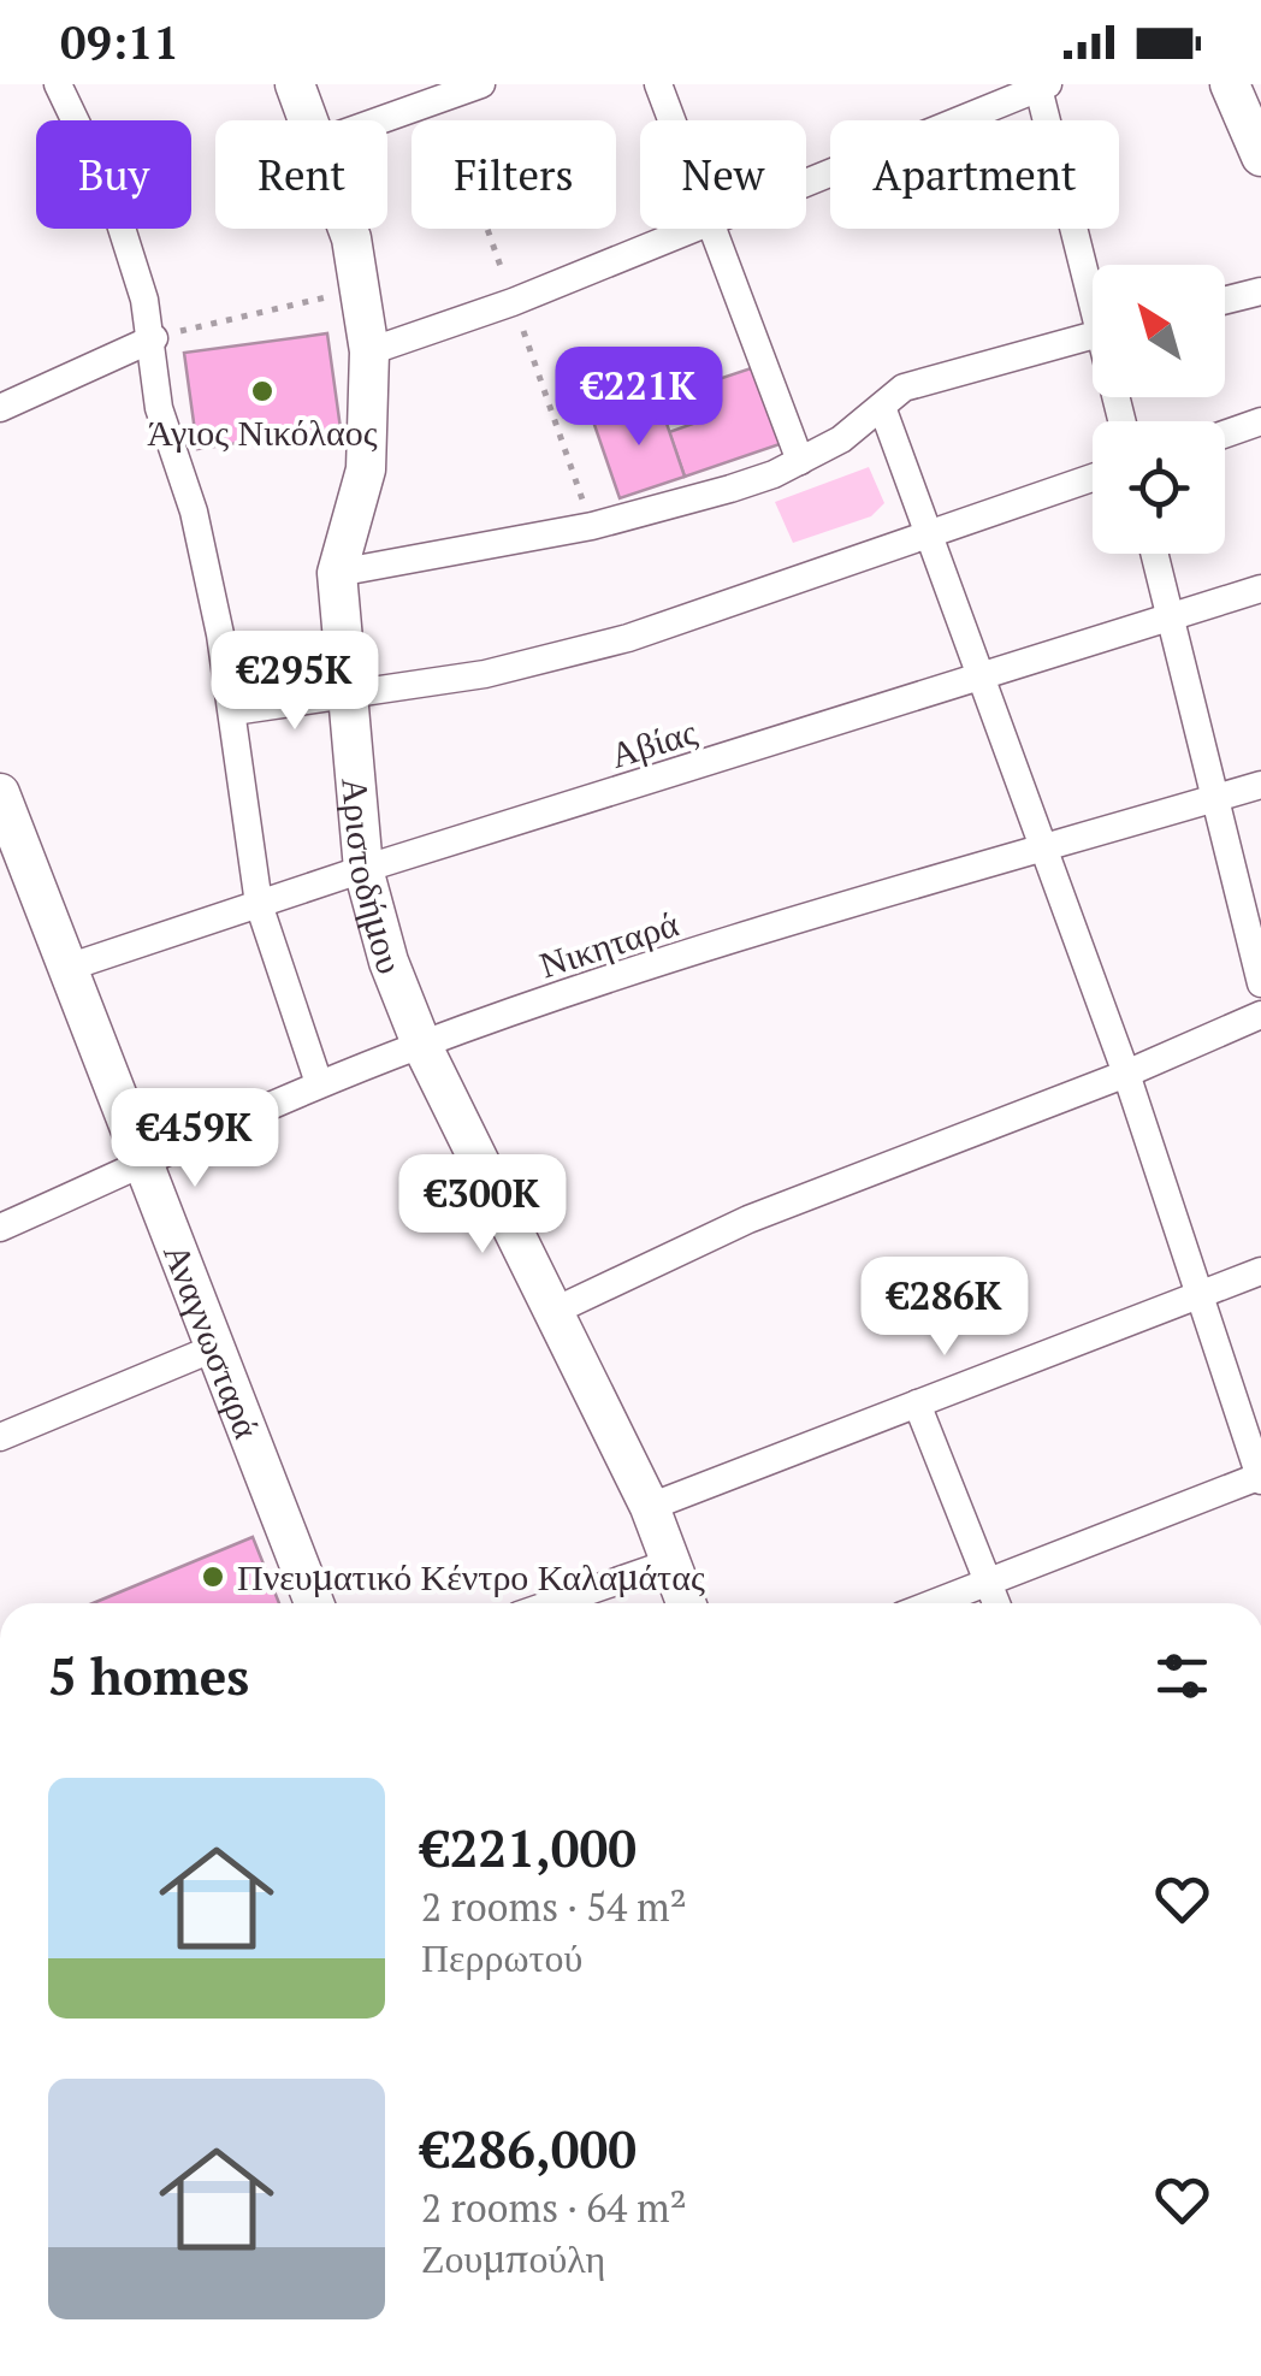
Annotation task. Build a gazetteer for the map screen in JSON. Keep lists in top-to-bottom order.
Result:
{
  "streets": {
    "street": [
      "Αβίας",
      "Αριστοδήμου",
      "Νικηταρά",
      "Αναγνωσταρά"
    ]
  },
  "crossings": [
    ["Αβίας", "Αριστοδήμου"],
    ["Αβίας", "Αναγνωσταρά"],
    ["Αριστοδήμου", "Νικηταρά"],
    ["Νικηταρά", "Αναγνωσταρά"]
  ],
  "places": ["Άγιος Νικόλαος", "Πνευματικό Κέντρο Καλαμάτας"],
  "north": "top left",
  "page": {
    "status": "09:11",
    "chip": [
      "Buy",
      "Rent",
      "Filters",
      "New",
      "Apartment"
    ],
    "price": [
      "€221K",
      "€295K",
      "€459K",
      "€300K",
      "€286K"
    ],
    "heading": "5 homes",
    "list": [
      {
        "name": "€221,000",
        "note": "2 rooms · 54 m² · Περρωτού"
      },
      {
        "name": "€286,000",
        "note": "2 rooms · 64 m² · Ζουμπούλη"
      }
    ]
  }
}
